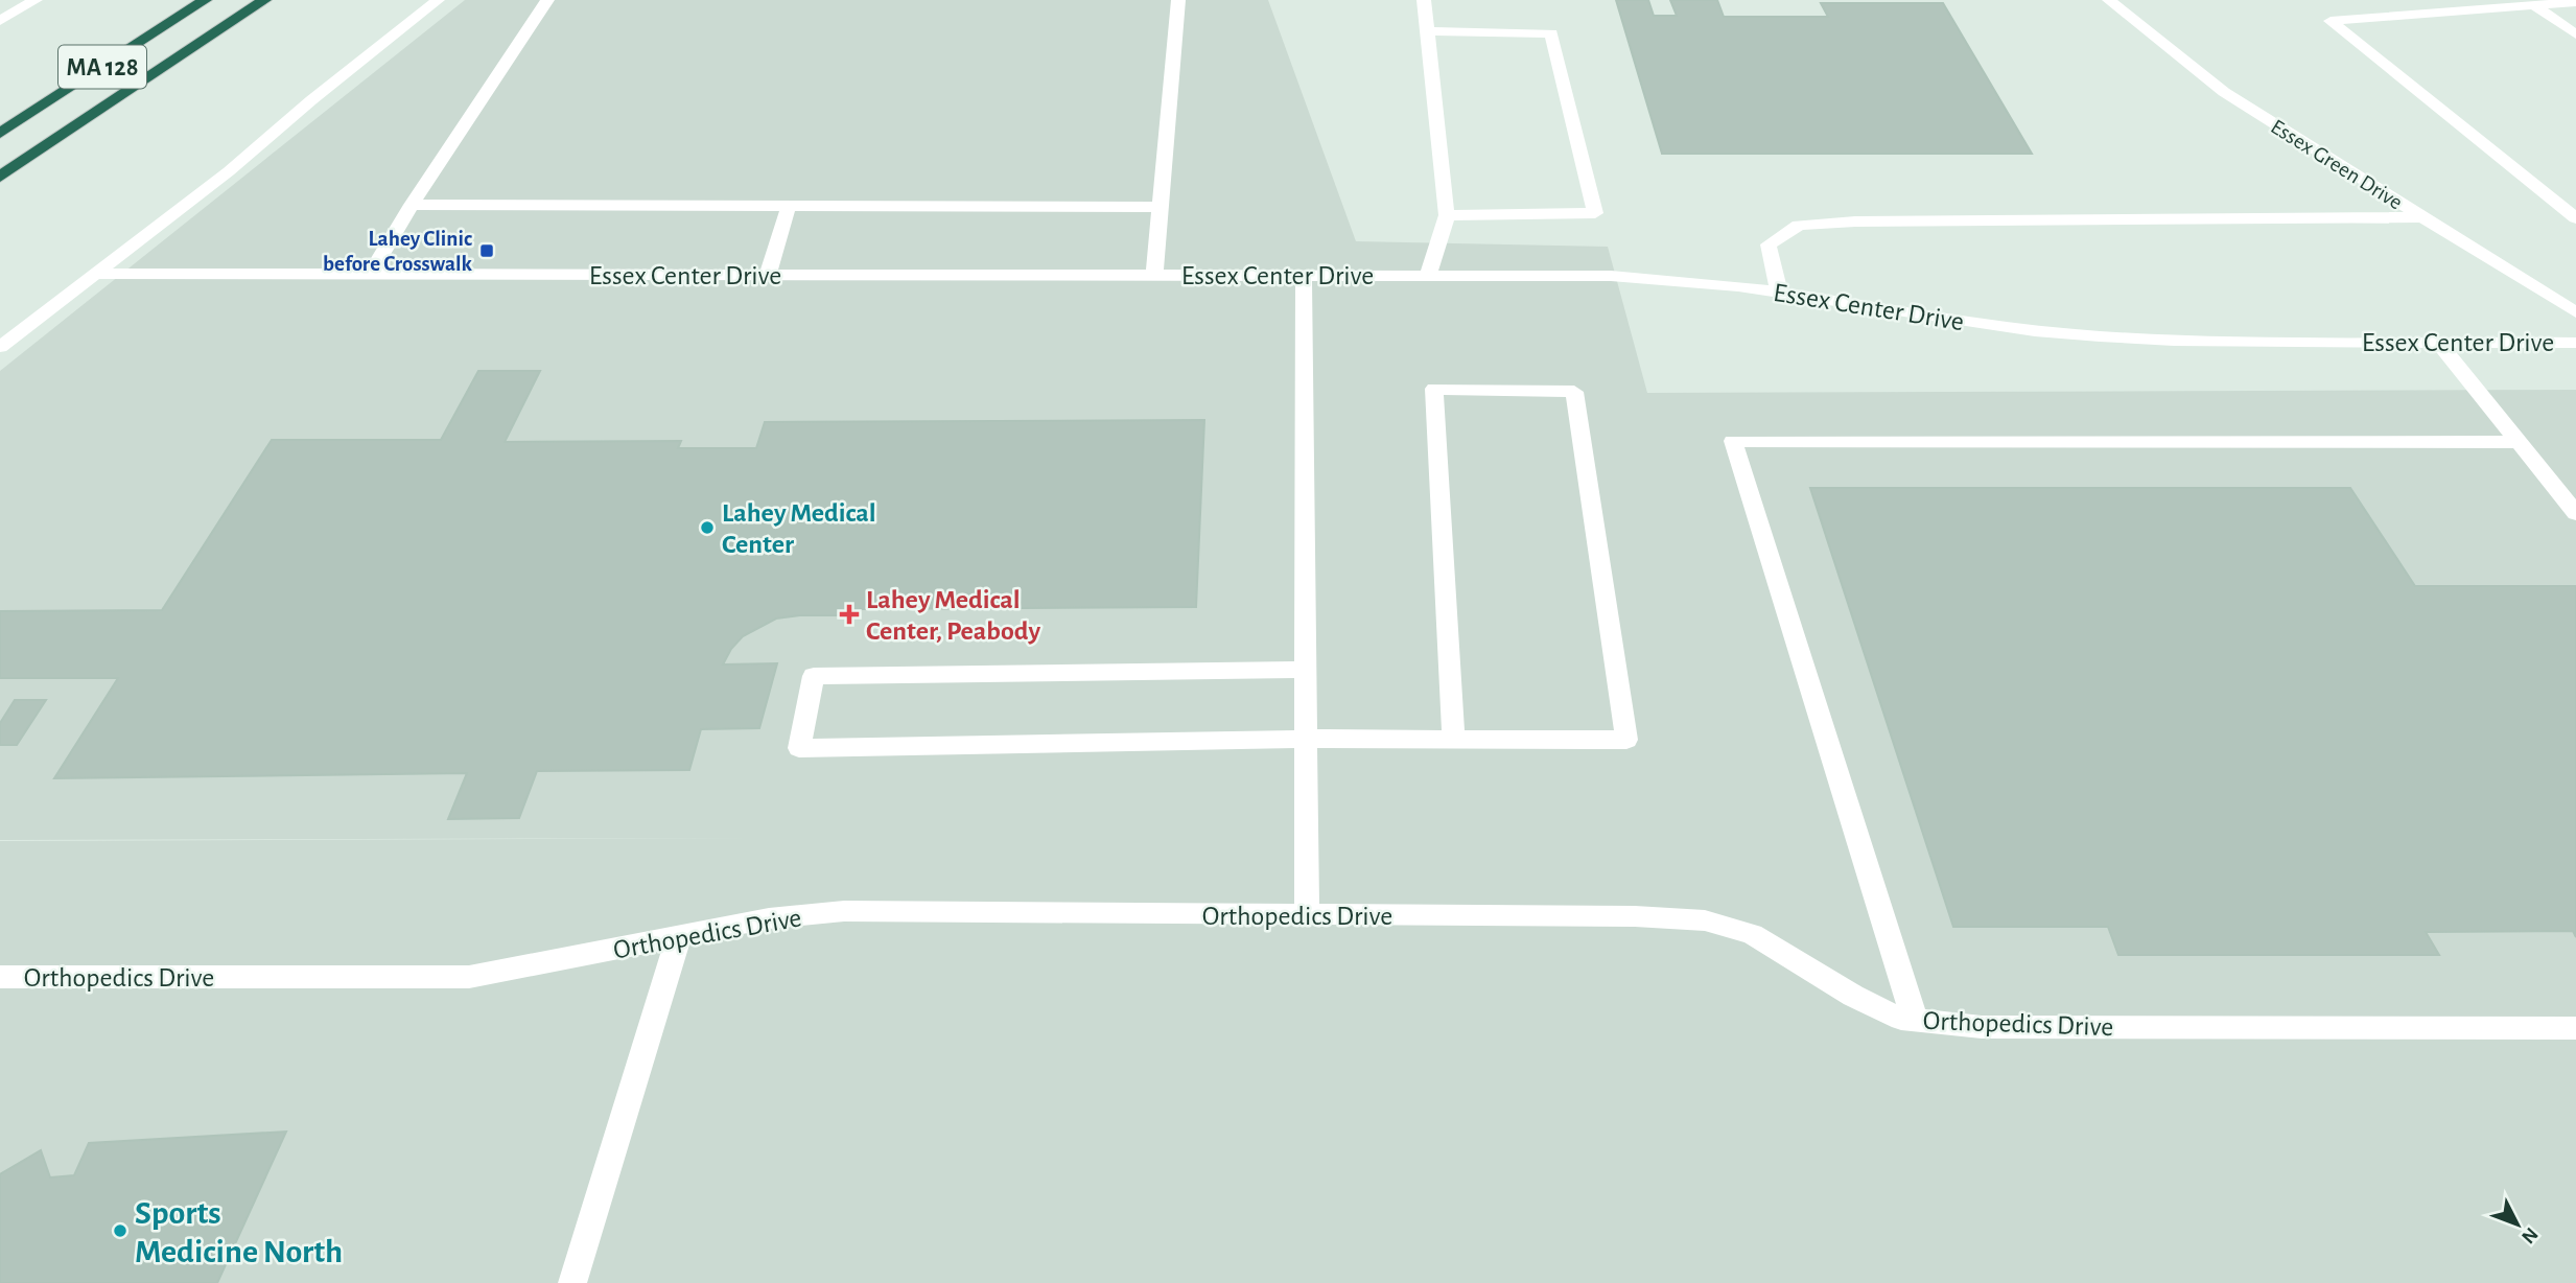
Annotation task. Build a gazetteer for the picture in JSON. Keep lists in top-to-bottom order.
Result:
{
  "streets": {
    "highway": ["MA 128"],
    "street": ["Essex Green Drive", "Essex Center Drive", "Orthopedics Drive"]
  },
  "places": {
    "transit": ["Lahey Clinic before Crosswalk"],
    "other": ["Lahey Medical Center", "Sports Medicine North"],
    "health": ["Lahey Medical Center, Peabody"]
  },
  "north": "bottom right"
}
